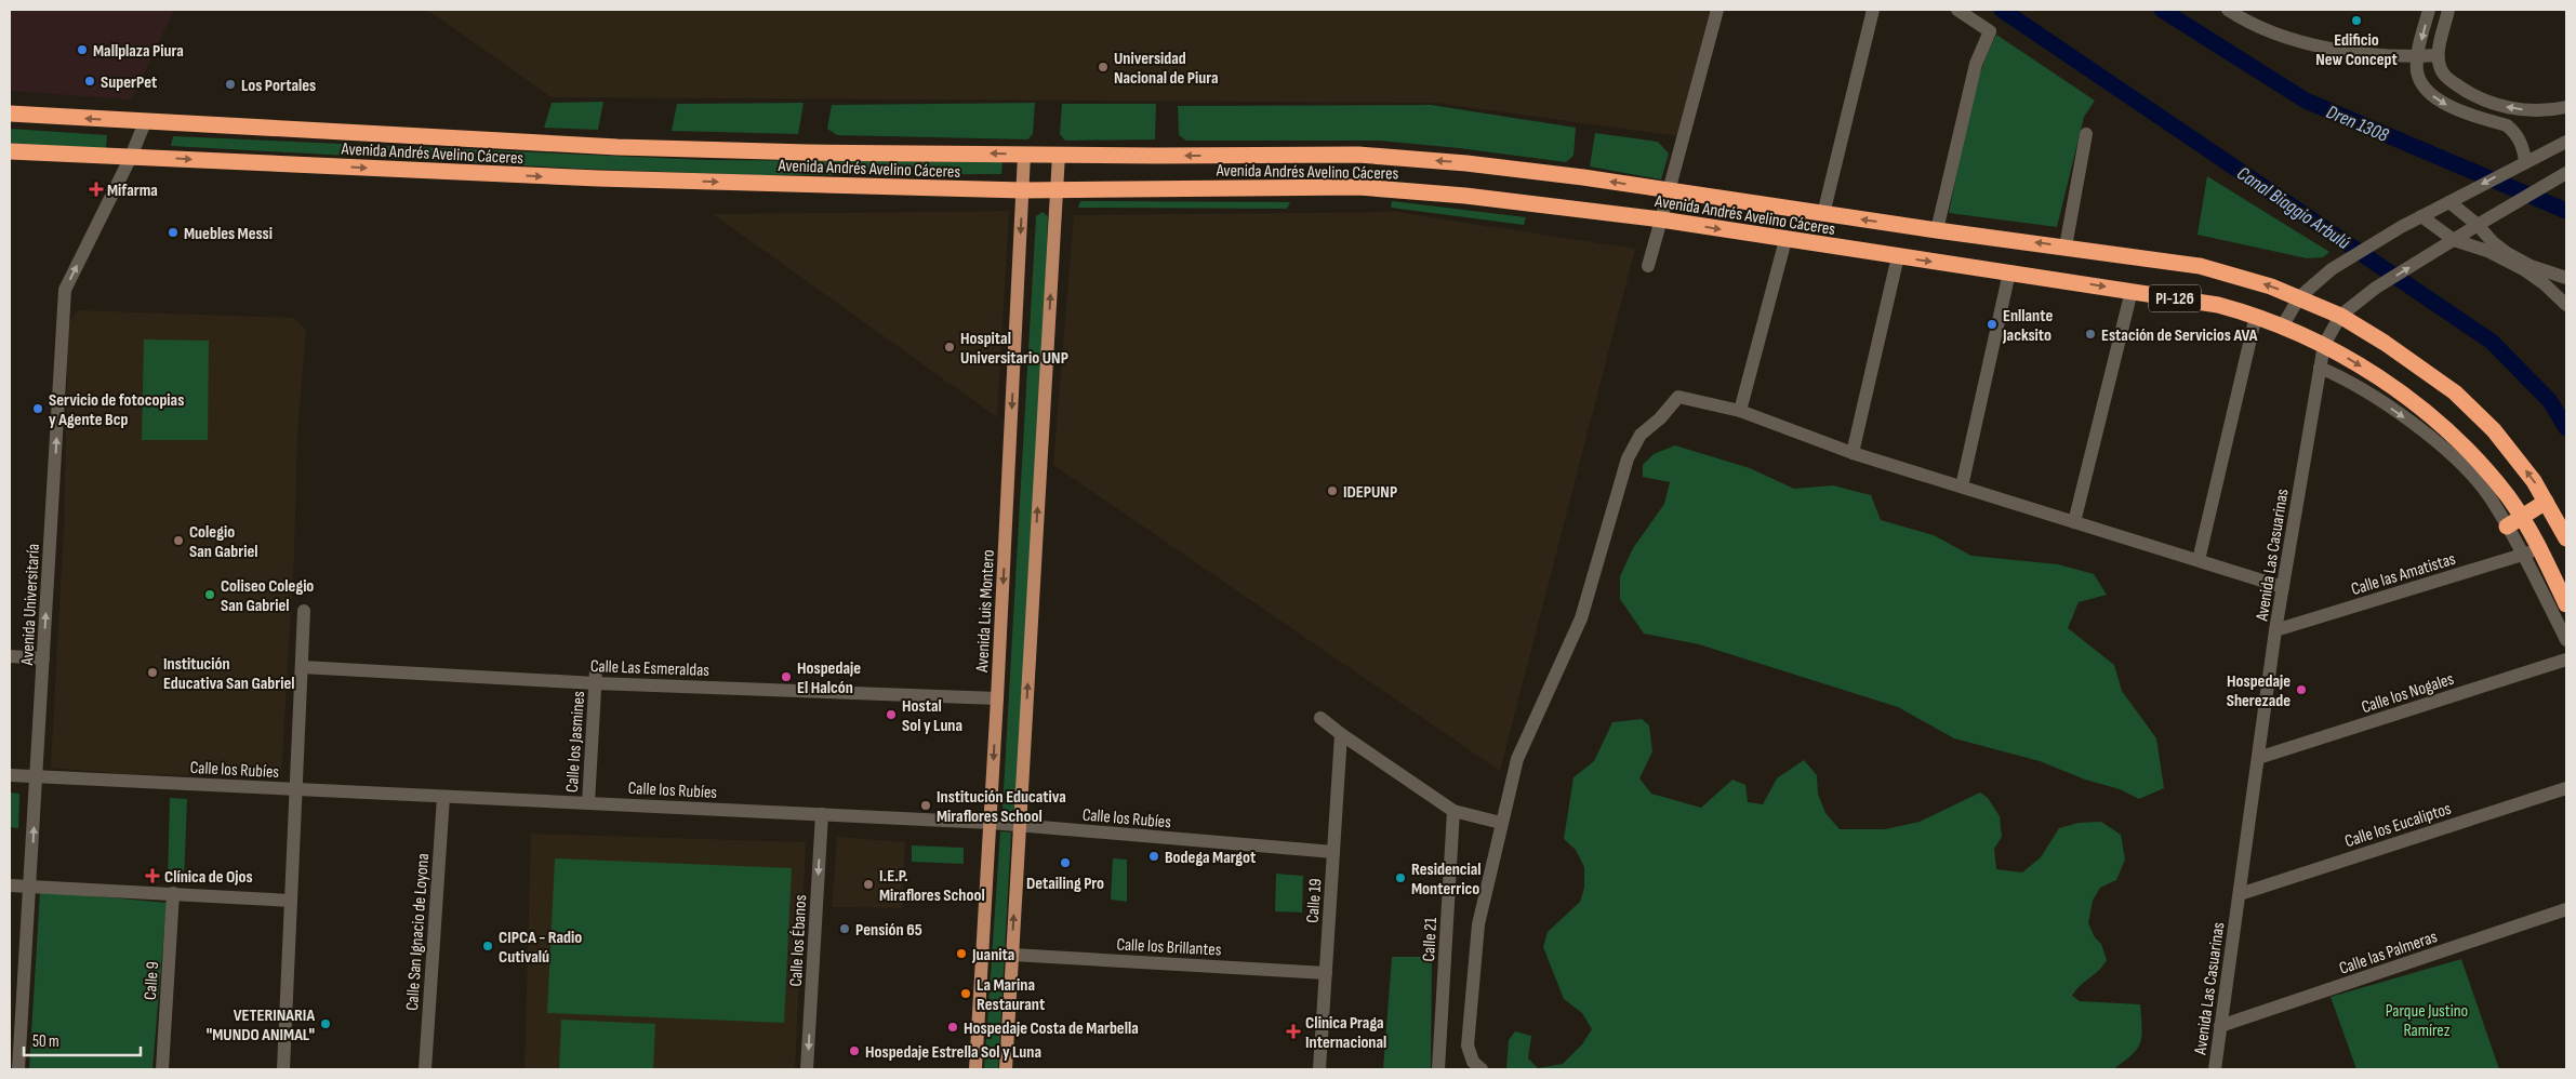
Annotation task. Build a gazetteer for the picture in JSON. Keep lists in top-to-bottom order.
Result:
{
  "streets": {
    "highway": ["Avenida Andrés Avelino Cáceres", "PI-126"],
    "main road": ["Avenida Luis Montero"],
    "street": [
      "Avenida Las Casuarinas",
      "Calle las Amatistas",
      "Avenida Universitaría",
      "Calle Las Esmeraldas",
      "Calle los Nogales",
      "Calle los Jasmines",
      "Calle los Rubíes",
      "Calle los Eucaliptos",
      "Calle 19",
      "Calle San Ignacio de Loyona",
      "Calle 21",
      "Calle los Ébanos",
      "Calle los Brillantes",
      "Calle las Palmeras",
      "Calle 9"
    ]
  },
  "crossings": [
    ["Avenida Andrés Avelino Cáceres", "Avenida Las Casuarinas"],
    ["Avenida Andrés Avelino Cáceres", "Calle las Amatistas"],
    ["Avenida Andrés Avelino Cáceres", "Avenida Universitaría"],
    ["Avenida Andrés Avelino Cáceres", "Avenida Luis Montero"],
    ["Avenida Las Casuarinas", "Calle las Amatistas"],
    ["Avenida Las Casuarinas", "Calle los Nogales"],
    ["Avenida Las Casuarinas", "Calle los Eucaliptos"],
    ["Avenida Las Casuarinas", "Calle las Palmeras"],
    ["Avenida Universitaría", "Calle los Rubíes"],
    ["Avenida Luis Montero", "Calle Las Esmeraldas"],
    ["Avenida Luis Montero", "Calle los Rubíes"],
    ["Calle Las Esmeraldas", "Calle los Jasmines"],
    ["Calle los Jasmines", "Calle los Rubíes"],
    ["Calle los Rubíes", "Calle 19"],
    ["Calle los Rubíes", "Calle San Ignacio de Loyona"],
    ["Calle los Rubíes", "Calle los Ébanos"],
    ["Calle 19", "Calle los Brillantes"]
  ],
  "one_way": ["Avenida Universitaría", "Calle los Ébanos"],
  "water": ["Dren 1308", "Canal Biaggio Arbulú"],
  "parks": ["Parque Justino Ramírez"],
  "places": {
    "other": [
      "Edificio New Concept",
      "Mallplaza Piura",
      "Universidad Nacional de Piura",
      "SuperPet",
      "Los Portales",
      "Muebles Messi",
      "Enllante Jacksito",
      "Estación de Servicios AVA",
      "Hospital Universitario UNP",
      "Servicio de fotocopias y Agente Bcp",
      "IDEPUNP",
      "Colegio San Gabriel",
      "Coliseo Colegio San Gabriel",
      "Institución Educativa San Gabriel",
      "Hospedaje El Halcón",
      "Hospedaje Sherezade",
      "Hostal Sol y Luna",
      "Institución Educativa Miraflores School",
      "Bodega Margot",
      "Detailing Pro",
      "Residencial Monterrico",
      "I.E.P. Miraflores School",
      "Pensión 65",
      "CIPCA - Radio Cutivalú",
      "Juanita",
      "La Marina Restaurant",
      "VETERINARIA \"MUNDO ANIMAL\"",
      "Hospedaje Costa de Marbella",
      "Hospedaje Estrella Sol y Luna"
    ],
    "health": ["Mifarma", "Clínica de Ojos", "Clinica Praga Internacional"]
  },
  "scale_bar": "50 m"
}
